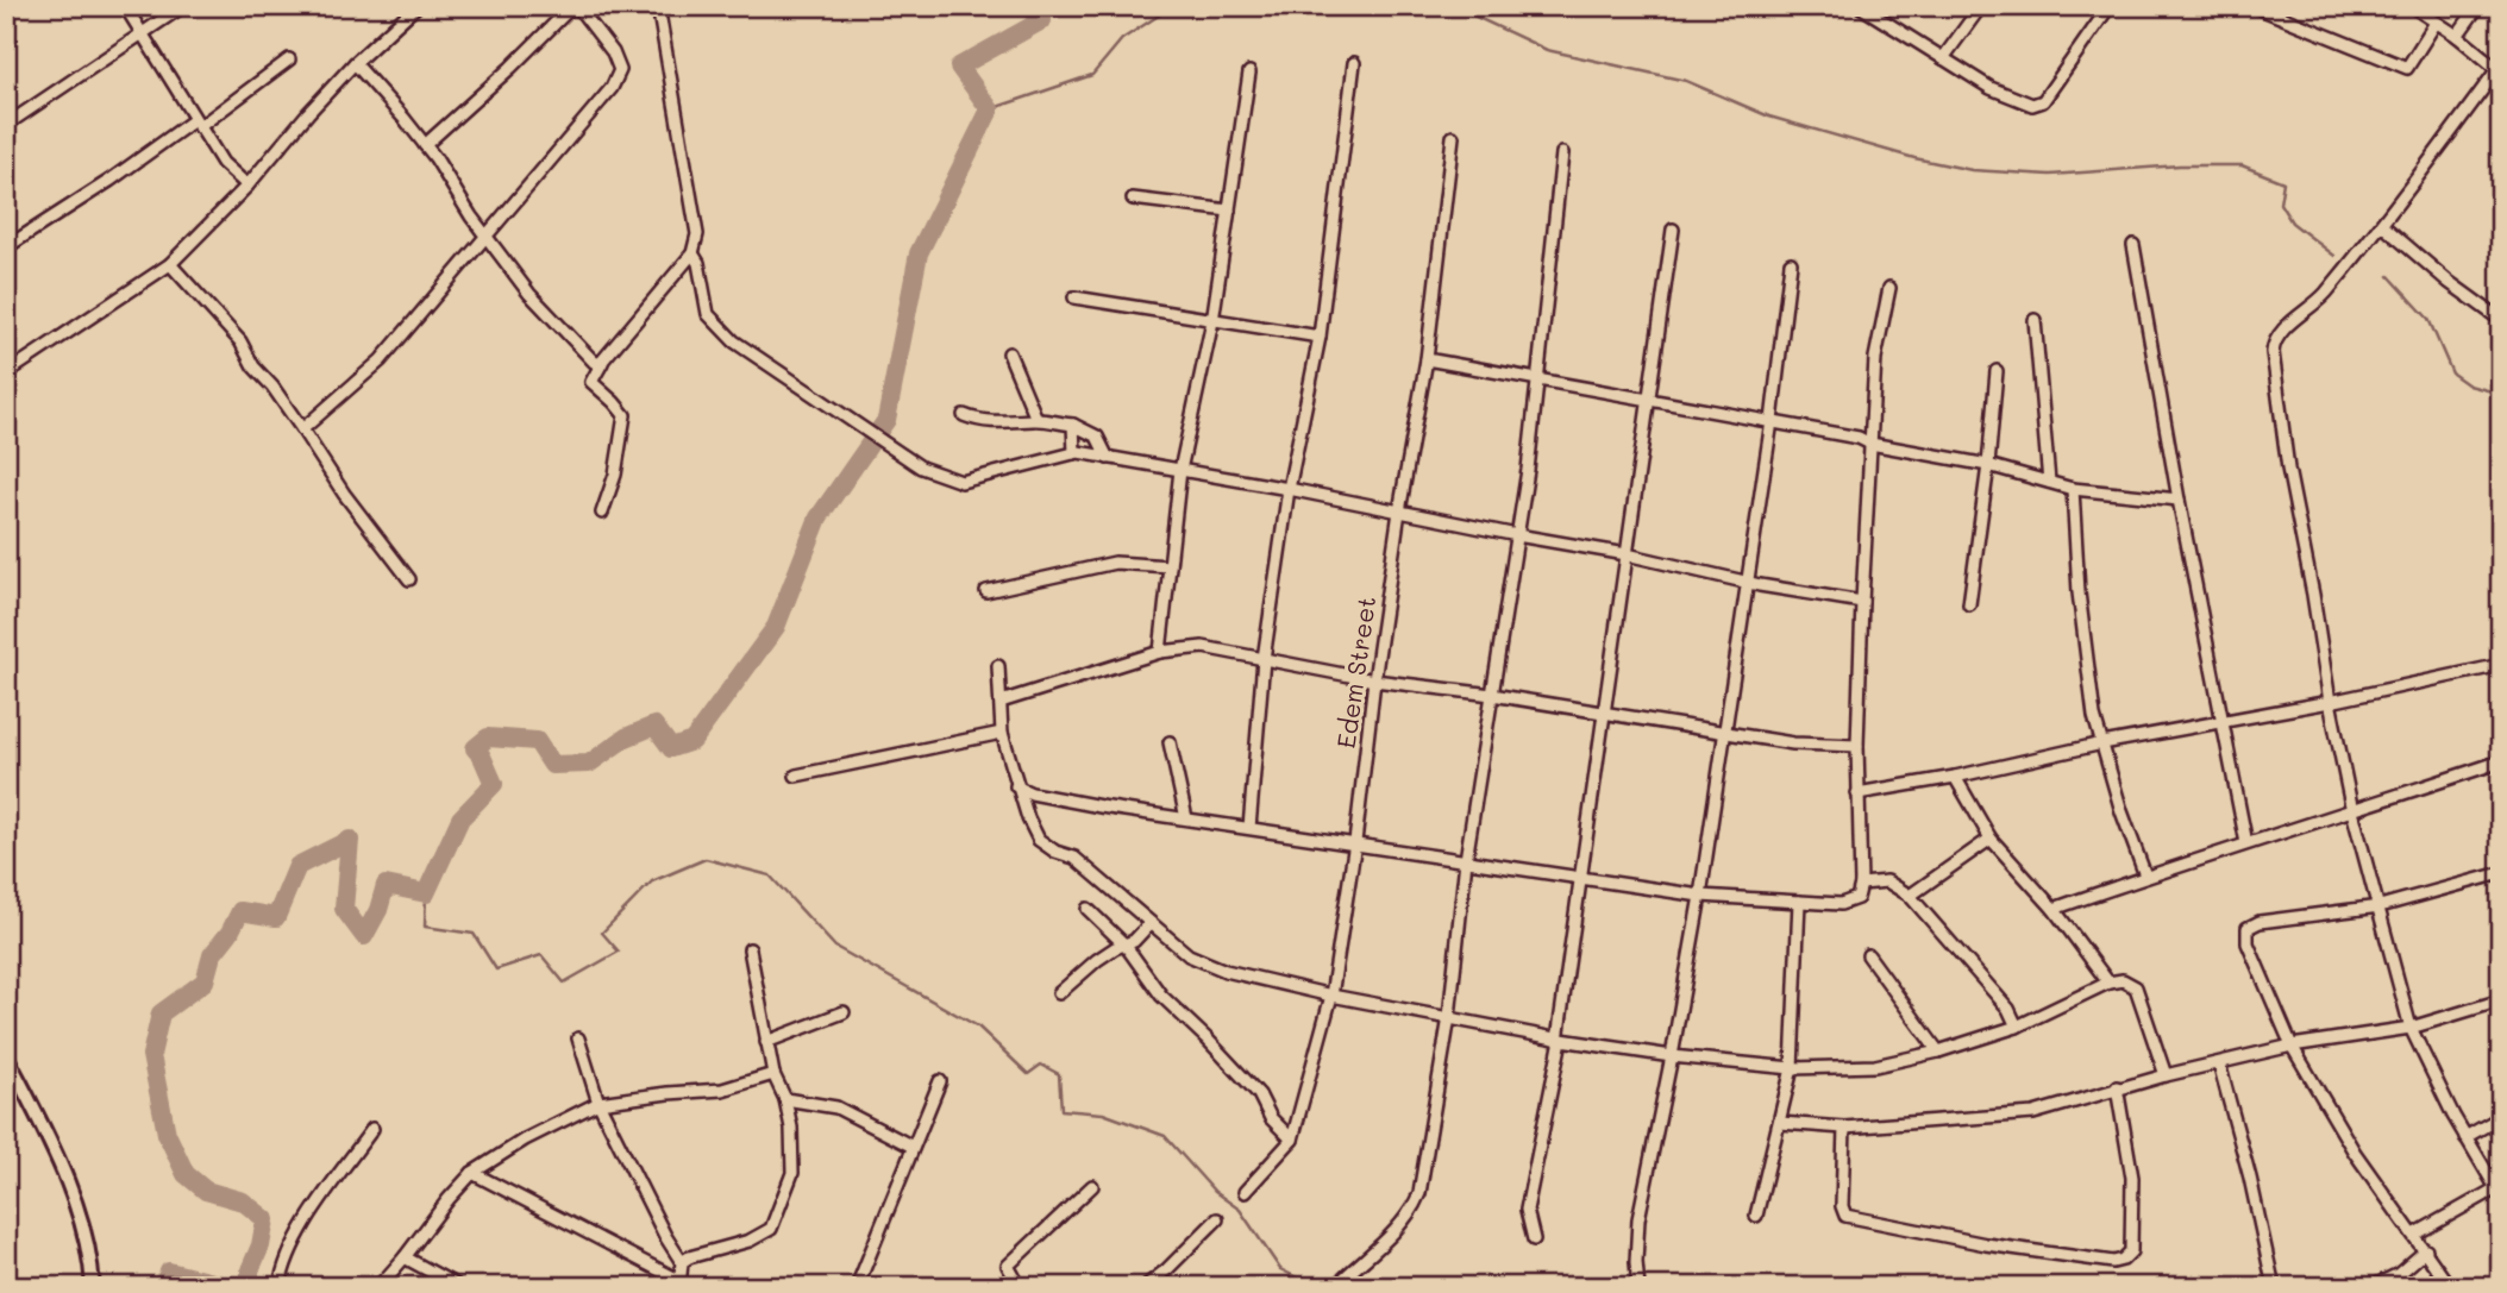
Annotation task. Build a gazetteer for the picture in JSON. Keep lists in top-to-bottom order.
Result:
{
  "streets": {
    "street": ["Edem Street"]
  }
}
